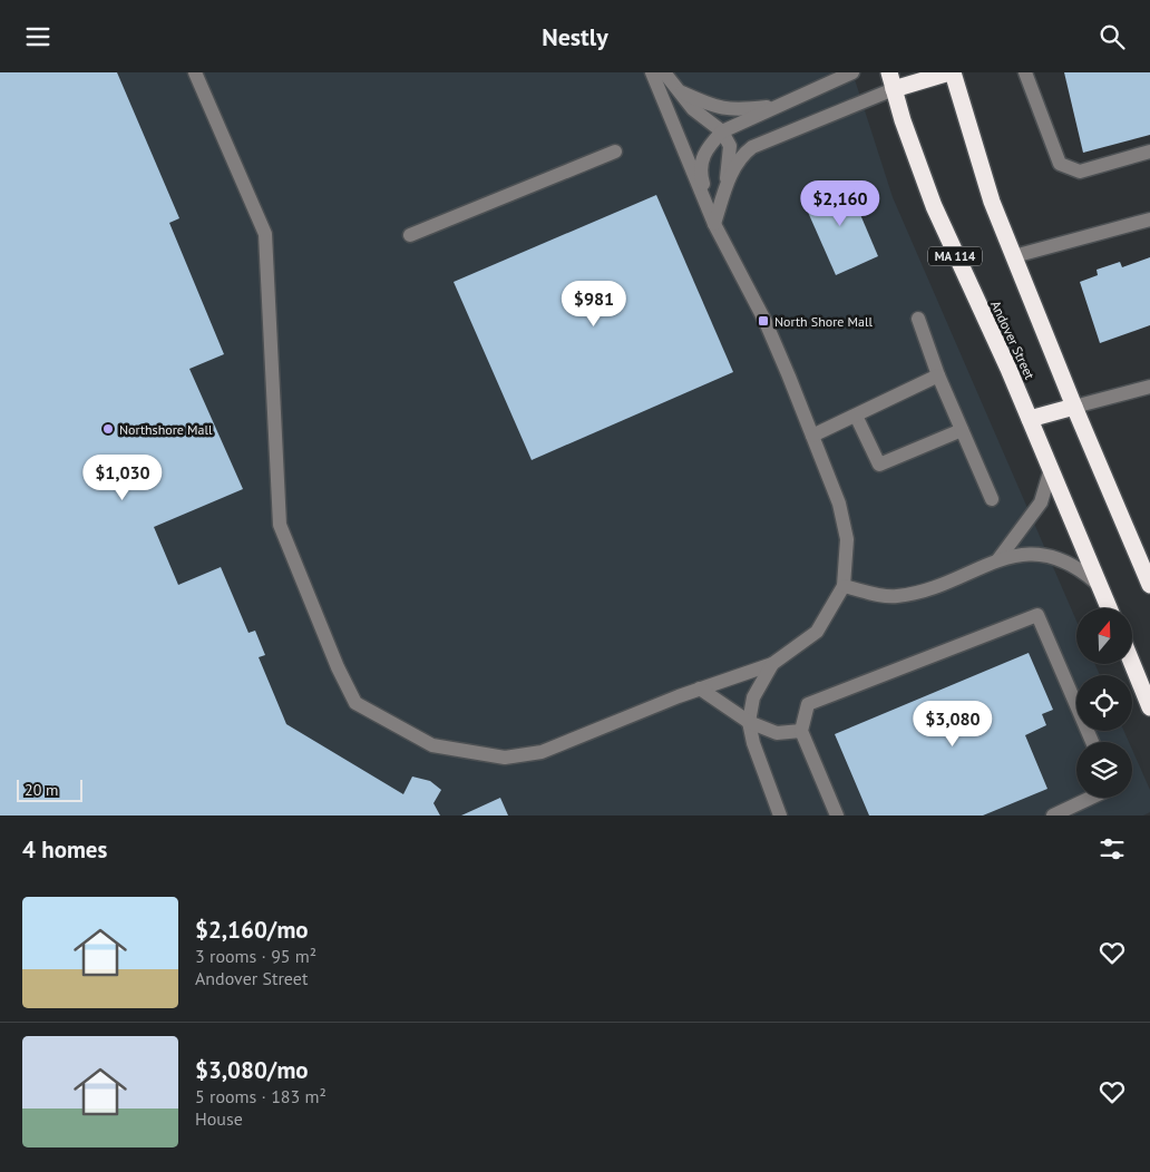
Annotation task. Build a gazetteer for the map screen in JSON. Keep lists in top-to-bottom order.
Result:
{
  "streets": {
    "highway": ["MA 114", "Andover Street"]
  },
  "places": {
    "transit": ["North Shore Mall"],
    "other": ["Northshore Mall"]
  },
  "scale_bar": "20 m",
  "north": "top",
  "page": {
    "header": "Nestly",
    "price": [
      "$2,160",
      "$981",
      "$1,030",
      "$3,080"
    ],
    "scale": "20 m",
    "heading": "4 homes",
    "list": [
      {
        "name": "$2,160/mo",
        "note": "3 rooms · 95 m² · Andover Street"
      },
      {
        "name": "$3,080/mo",
        "note": "5 rooms · 183 m² · House"
      }
    ]
  }
}
